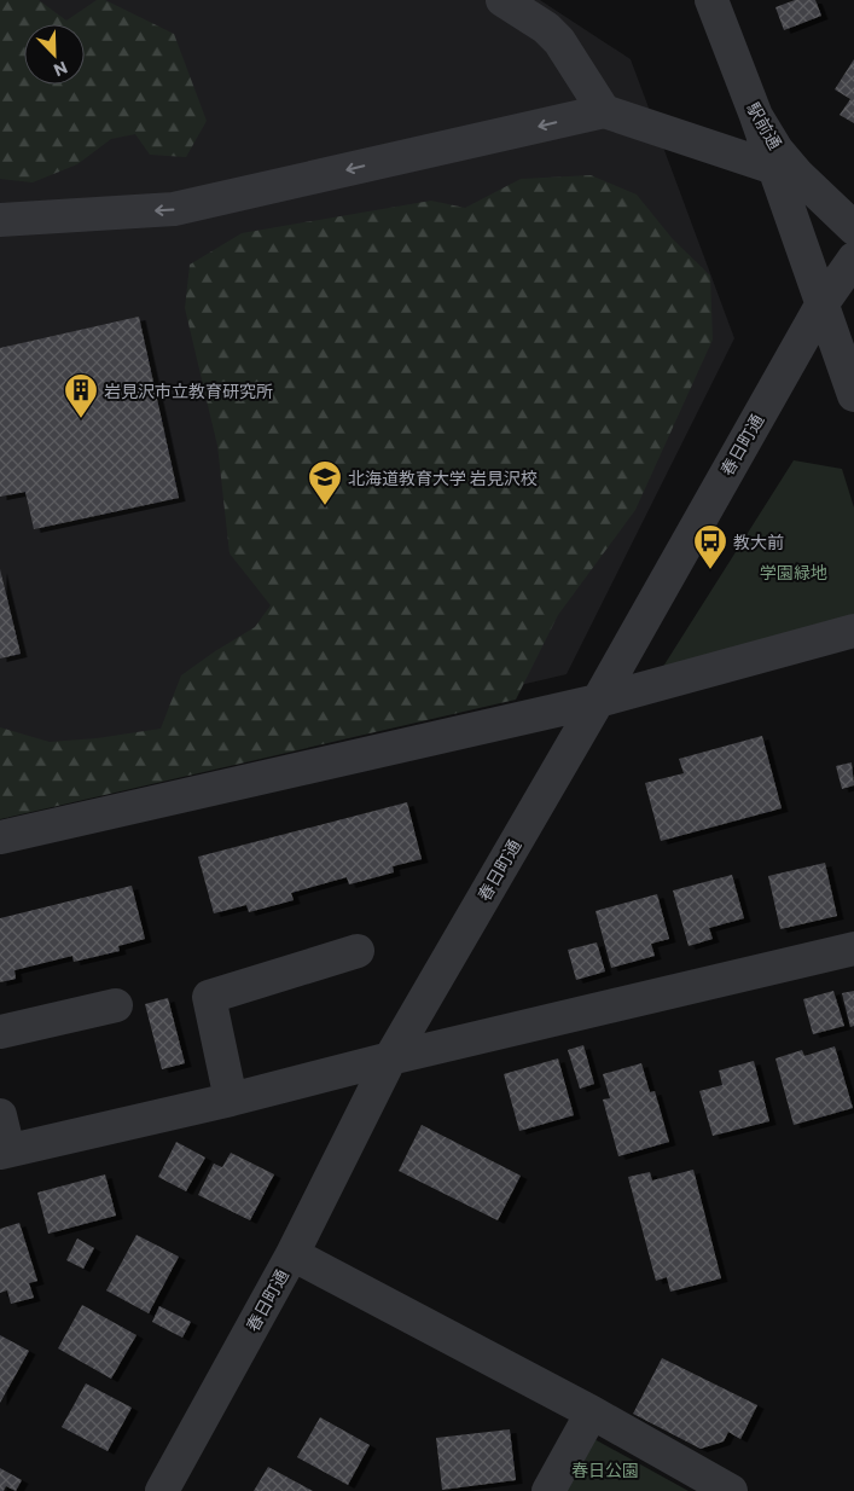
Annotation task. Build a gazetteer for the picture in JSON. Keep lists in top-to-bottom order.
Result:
{
  "streets": {
    "street": ["駅前通", "春日町通"]
  },
  "parks": ["学園緑地", "春日公園"],
  "places": {
    "building": ["岩見沢市立教育研究所"],
    "school or university": ["北海道教育大学 岩見沢校"],
    "bus stop": ["教大前"]
  },
  "north": "bottom right"
}
